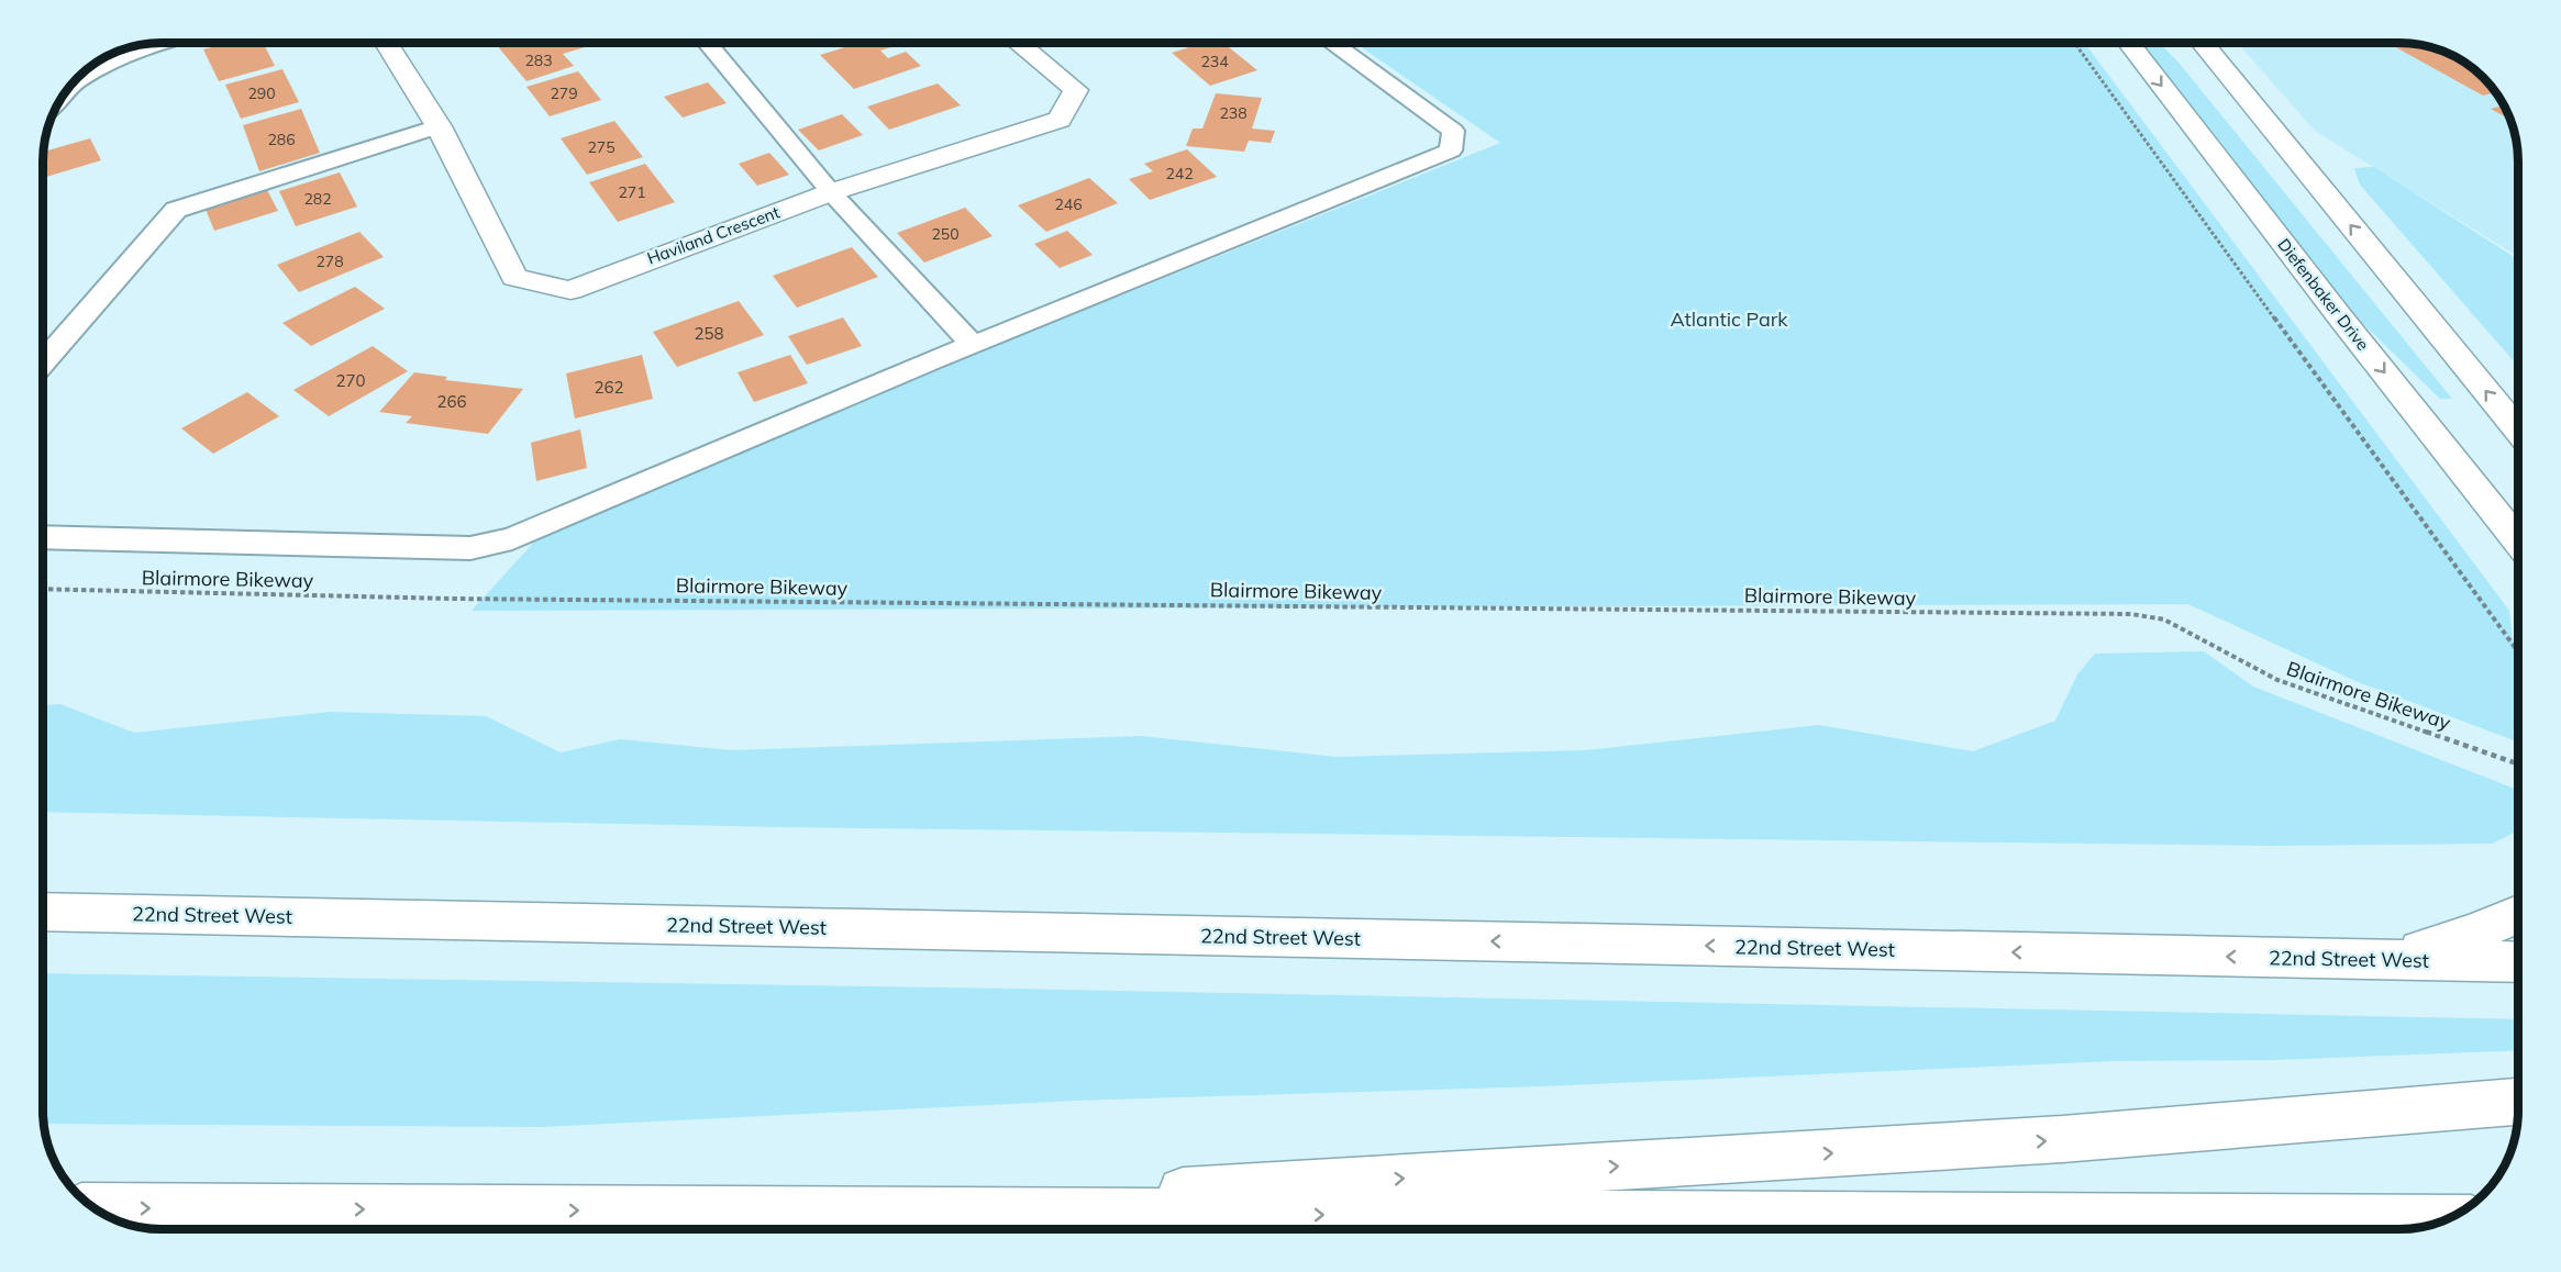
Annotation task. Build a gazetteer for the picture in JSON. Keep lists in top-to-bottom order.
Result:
{
  "streets": {
    "main road": ["Haviland Crescent", "Diefenbaker Drive", "22nd Street West"],
    "path": ["Blairmore Bikeway"]
  },
  "parks": ["Atlantic Park"],
  "house_numbers": [
    "283",
    "234",
    "290",
    "279",
    "238",
    "286",
    "275",
    "242",
    "271",
    "282",
    "246",
    "250",
    "278",
    "258",
    "270",
    "262",
    "266"
  ]
}
